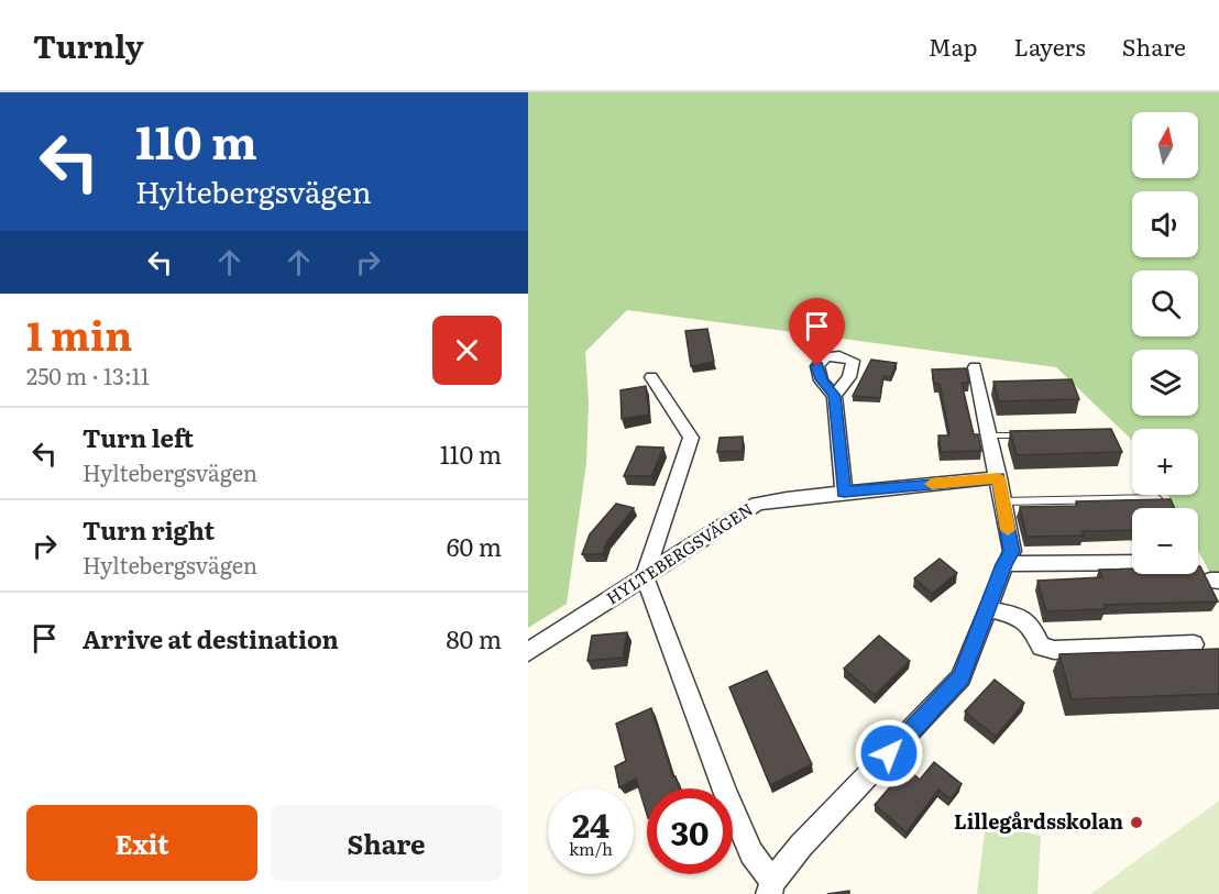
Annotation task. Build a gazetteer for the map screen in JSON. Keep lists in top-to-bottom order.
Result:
{
  "streets": {
    "street": ["HYLTEBERGSVÄGEN"]
  },
  "places": ["Lillegårdsskolan"],
  "north": "top",
  "page": {
    "header": "Turnly",
    "nav": ["Map", "Layers", "Share"],
    "turn": ["110 m", "Hyltebergsvägen"],
    "map_buttons": ["+", "−"],
    "heading": ["1 min", "250 m · 13:11"],
    "list": [
      {
        "name": "Turn left",
        "note": "Hyltebergsvägen",
        "value": "110 m"
      },
      {
        "name": "Turn right",
        "note": "Hyltebergsvägen",
        "value": "60 m"
      },
      {
        "name": "Arrive at destination",
        "value": "80 m"
      }
    ],
    "speed": "24 km/h",
    "limit": "30",
    "buttons": ["Exit", "Share"]
  }
}
